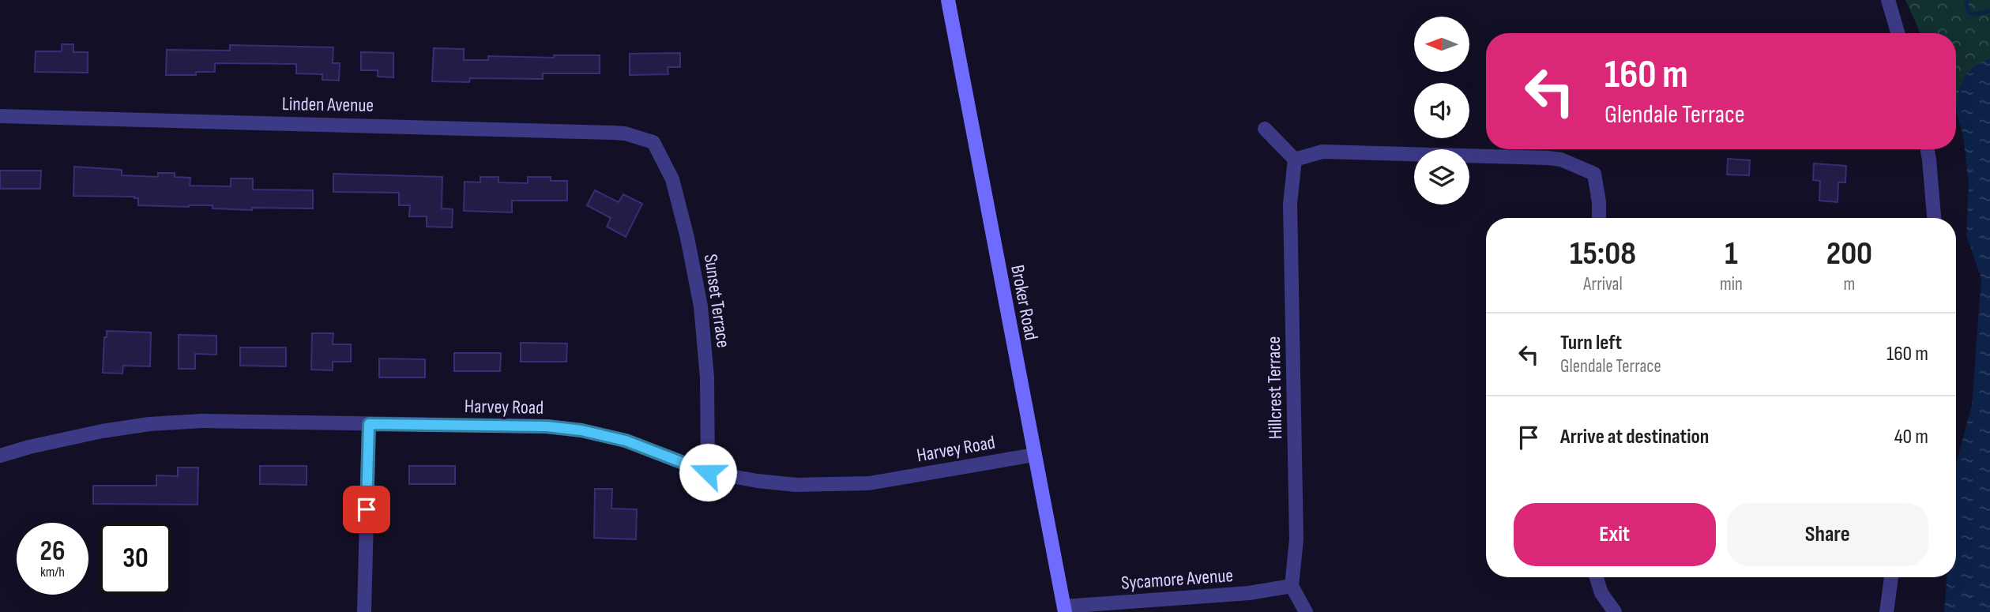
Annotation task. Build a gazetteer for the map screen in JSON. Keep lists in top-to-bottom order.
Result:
{
  "streets": {
    "street": [
      "Linden Avenue",
      "Sunset Terrace",
      "Broker Road",
      "Hillcrest Terrace",
      "Harvey Road",
      "Sycamore Avenue"
    ]
  },
  "crossings": [
    ["Linden Avenue", "Sunset Terrace"],
    ["Sunset Terrace", "Harvey Road"],
    ["Broker Road", "Harvey Road"],
    ["Broker Road", "Sycamore Avenue"],
    ["Hillcrest Terrace", "Sycamore Avenue"]
  ],
  "north": "left",
  "page": {
    "turn": ["160 m", "Glendale Terrace"],
    "eta": [
      "15:08",
      "Arrival",
      "1",
      "min",
      "200",
      "m"
    ],
    "list": [
      {
        "name": "Turn left",
        "note": "Glendale Terrace",
        "value": "160 m"
      },
      {
        "name": "Arrive at destination",
        "value": "40 m"
      }
    ],
    "buttons": ["Exit", "Share"],
    "speed": "26 km/h",
    "limit": "30"
  }
}
